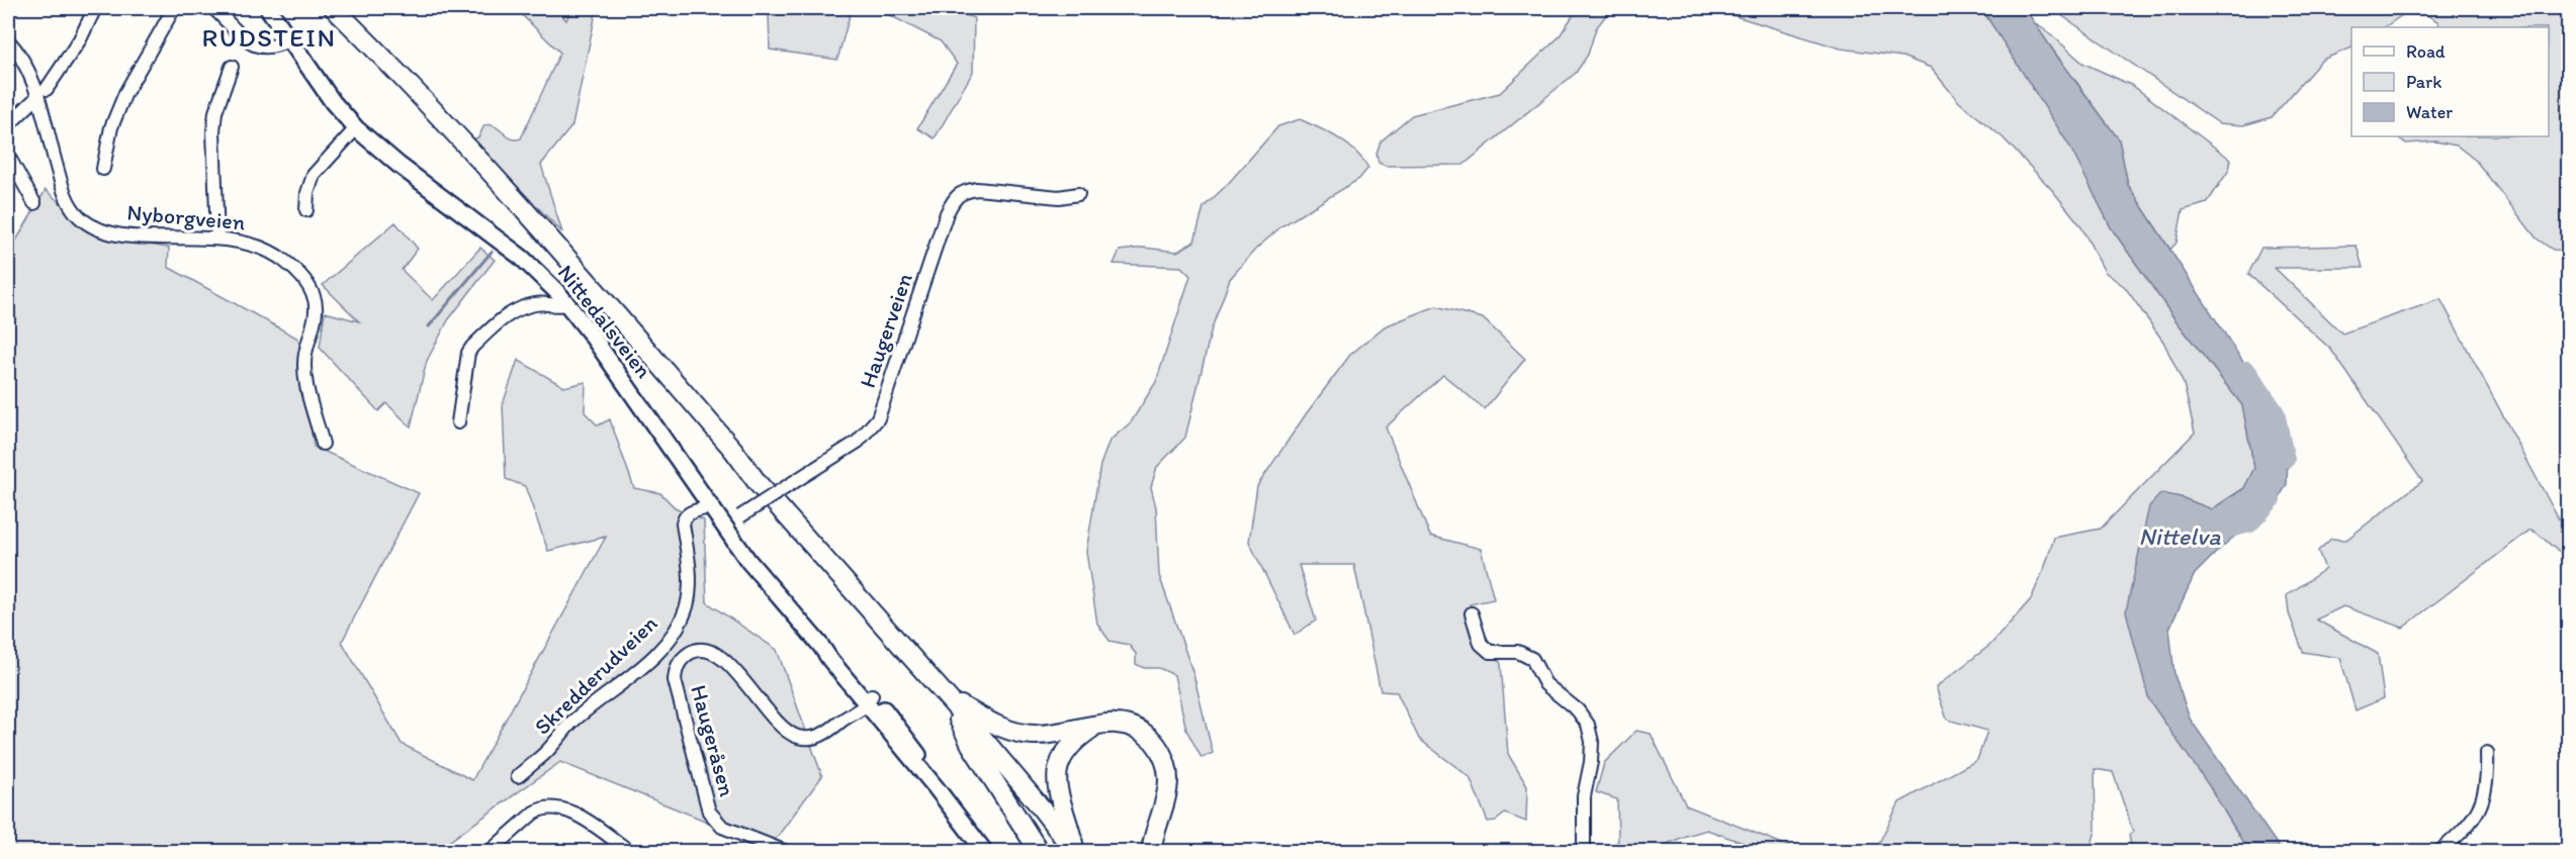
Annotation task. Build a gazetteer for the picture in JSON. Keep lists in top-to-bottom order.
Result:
{
  "streets": {
    "main road": ["Nittedalsveien"],
    "street": [
      "Nyborgveien",
      "Haugerveien",
      "Skredderudveien",
      "Haugeråsen"
    ]
  },
  "crossings": [
    ["Nittedalsveien", "Haugerveien"],
    ["Nittedalsveien", "Skredderudveien"],
    ["Nittedalsveien", "Haugeråsen"]
  ],
  "districts": ["RUDSTEIN"],
  "water": ["Nittelva"],
  "legend": ["Road", "Park", "Water"]
}
